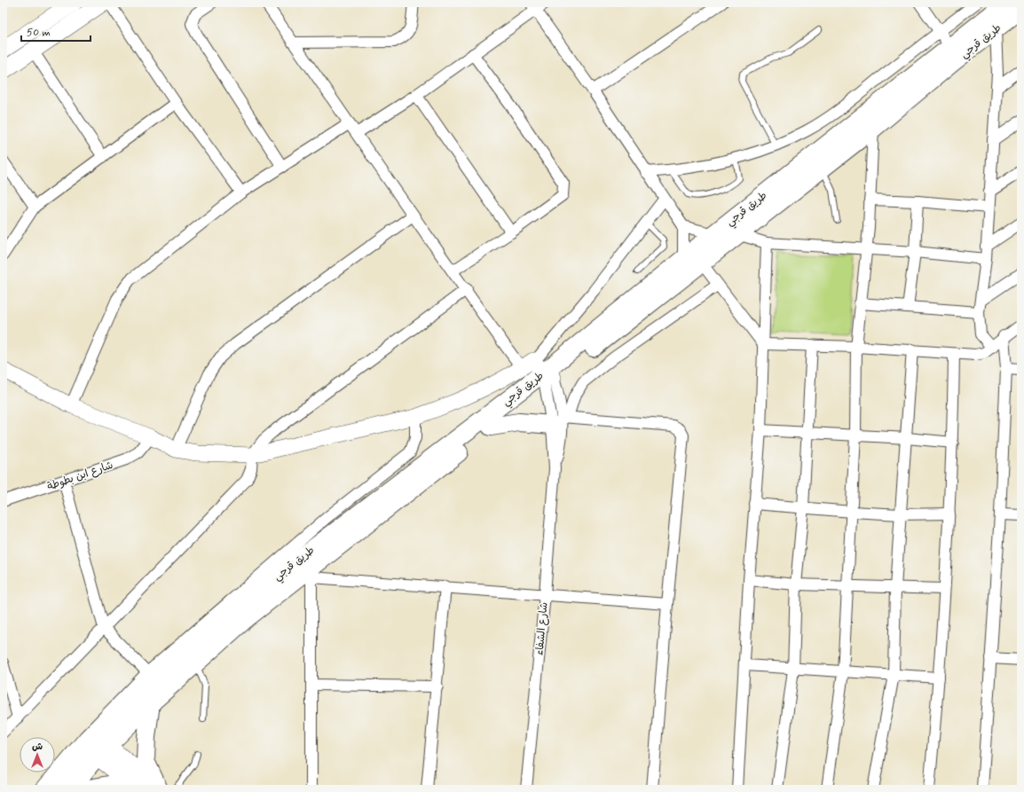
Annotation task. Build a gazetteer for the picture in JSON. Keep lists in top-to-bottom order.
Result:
{
  "streets": {
    "highway": ["طريق قرجي"],
    "street": ["شارع ابن بطوطة", "شارع الشفاء"]
  },
  "crossings": [
    ["طريق قرجي", "شارع الشفاء"]
  ],
  "scale_bar": "50 m",
  "north": "top"
}
